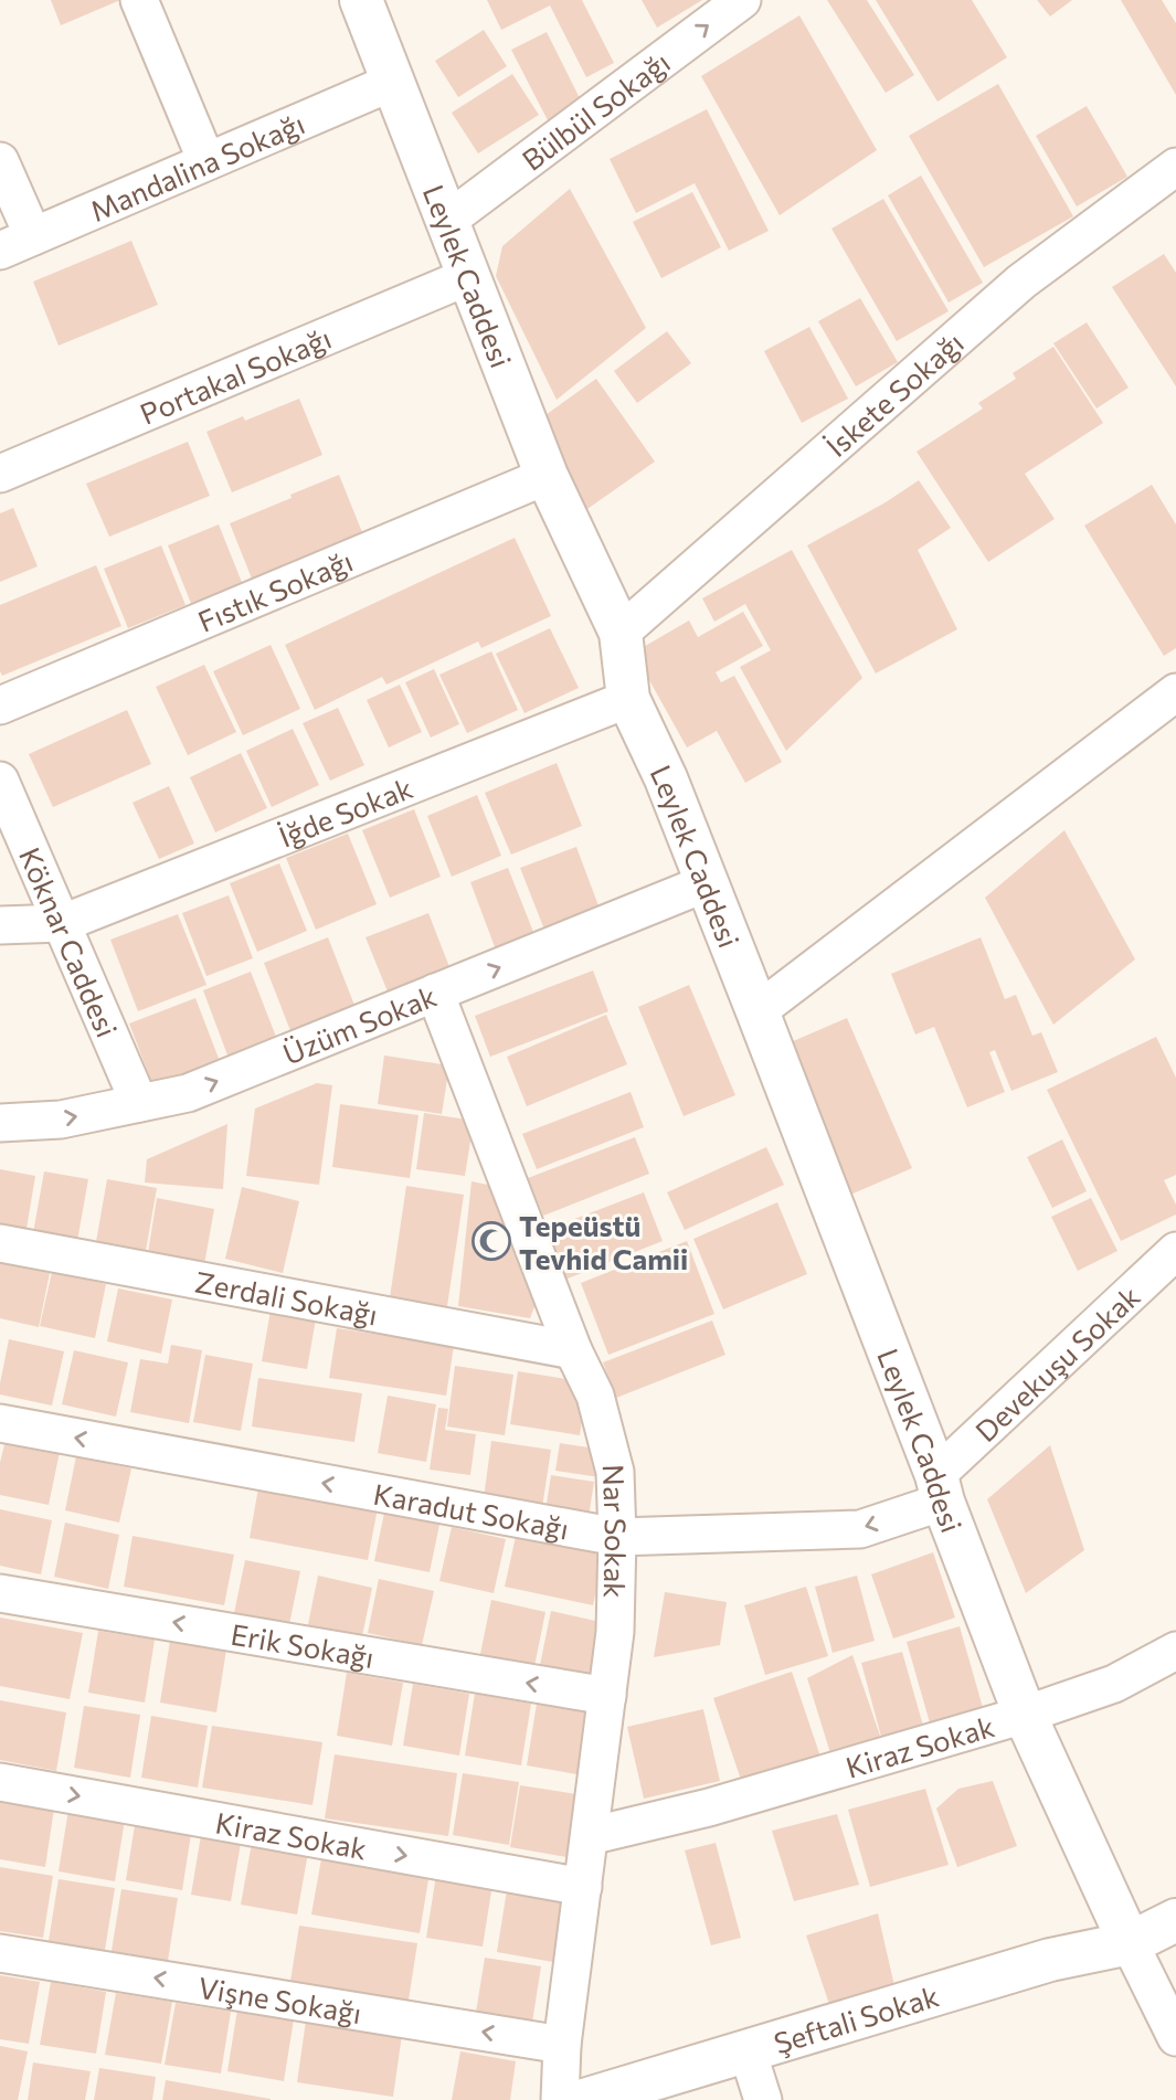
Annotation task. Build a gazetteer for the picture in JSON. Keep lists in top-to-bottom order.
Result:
{
  "streets": {
    "street": [
      "Bülbül Sokağı",
      "Mandalina Sokağı",
      "Leylek Caddesi",
      "Portakal Sokağı",
      "İskete Sokağı",
      "Fıstık Sokağı",
      "İğde Sokak",
      "Köknar Caddesi",
      "Üzüm Sokak",
      "Zerdali Sokağı",
      "Devekuşu Sokak",
      "Karadut Sokağı",
      "Nar Sokak",
      "Erik Sokağı",
      "Kiraz Sokak",
      "Vişne Sokağı",
      "Şeftali Sokak"
    ]
  },
  "crossings": [
    ["Bülbül Sokağı", "Leylek Caddesi"],
    ["Mandalina Sokağı", "Leylek Caddesi"],
    ["Leylek Caddesi", "Portakal Sokağı"],
    ["Leylek Caddesi", "İskete Sokağı"],
    ["Leylek Caddesi", "Fıstık Sokağı"],
    ["Leylek Caddesi", "İğde Sokak"],
    ["Leylek Caddesi", "Üzüm Sokak"],
    ["Leylek Caddesi", "Devekuşu Sokak"],
    ["Leylek Caddesi", "Karadut Sokağı"],
    ["Leylek Caddesi", "Kiraz Sokak"],
    ["Leylek Caddesi", "Şeftali Sokak"],
    ["İğde Sokak", "Köknar Caddesi"],
    ["Köknar Caddesi", "Üzüm Sokak"],
    ["Üzüm Sokak", "Nar Sokak"],
    ["Zerdali Sokağı", "Nar Sokak"],
    ["Devekuşu Sokak", "Karadut Sokağı"],
    ["Karadut Sokağı", "Nar Sokak"],
    ["Nar Sokak", "Erik Sokağı"],
    ["Nar Sokak", "Kiraz Sokak"],
    ["Nar Sokak", "Vişne Sokağı"]
  ],
  "one_way": [
    "Bülbül Sokağı",
    "Üzüm Sokak",
    "Karadut Sokağı",
    "Erik Sokağı",
    "Kiraz Sokak",
    "Vişne Sokağı"
  ],
  "places": {
    "mosque": ["Tepeüstü Tevhid Camii"]
  }
}
